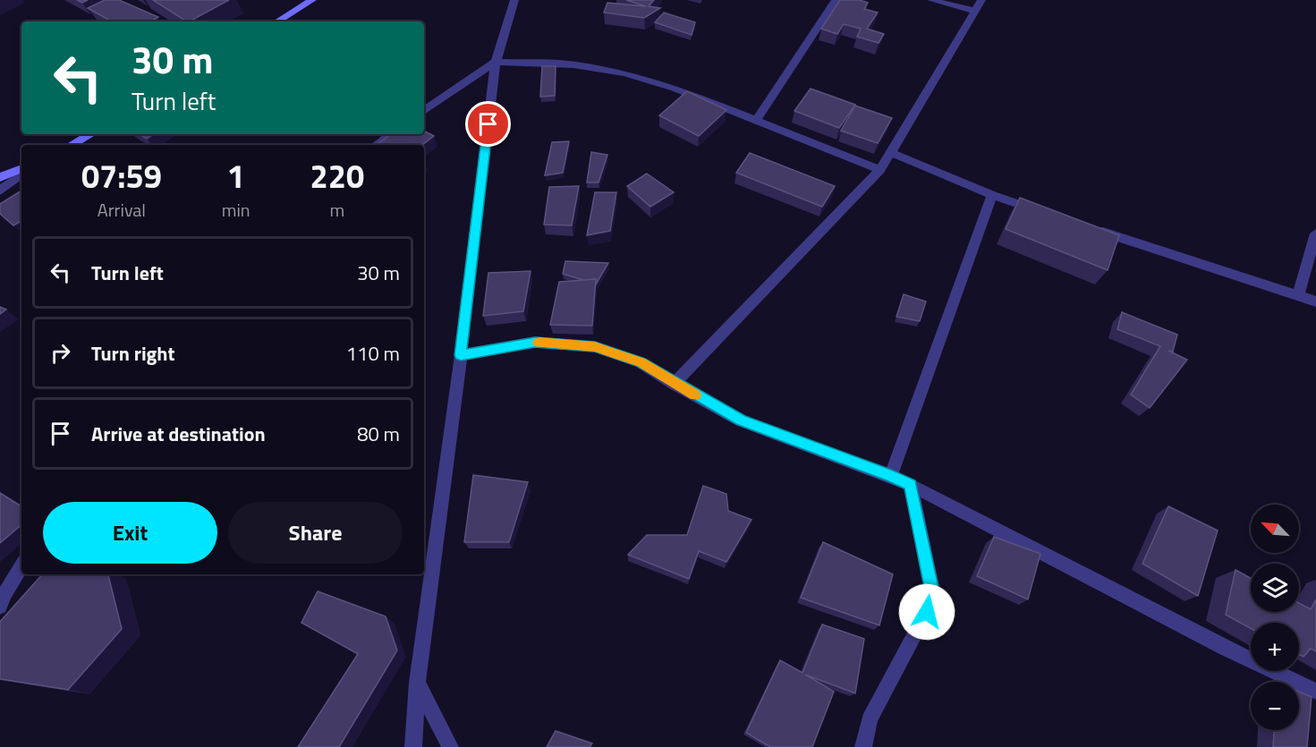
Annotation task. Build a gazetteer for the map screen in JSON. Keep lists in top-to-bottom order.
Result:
{
  "north": "top left",
  "page": {
    "turn": ["30 m", "Turn left"],
    "eta": [
      "07:59",
      "Arrival",
      "1",
      "min",
      "220",
      "m"
    ],
    "list": [
      {
        "name": "Turn left",
        "value": "30 m"
      },
      {
        "name": "Turn right",
        "value": "110 m"
      },
      {
        "name": "Arrive at destination",
        "value": "80 m"
      }
    ],
    "buttons": ["Exit", "Share"],
    "map_buttons": ["+", "−"]
  }
}
